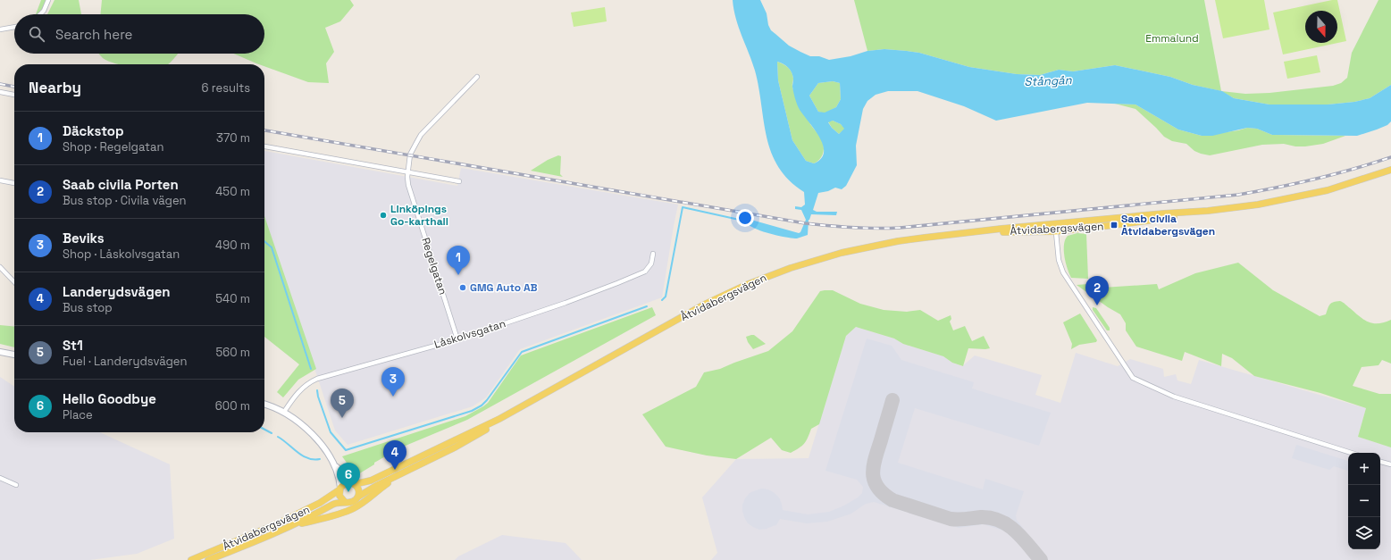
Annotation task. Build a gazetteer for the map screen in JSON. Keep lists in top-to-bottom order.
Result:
{
  "streets": {
    "main road": ["Åtvidabergsvägen"],
    "street": ["Regelgatan", "Låskolvsgatan"]
  },
  "crossings": [
    ["Regelgatan", "Låskolvsgatan"]
  ],
  "water": ["Stångån"],
  "parks": ["Emmalund"],
  "places": {
    "other": ["Linköpings Go-karthall", "GMG Auto AB"],
    "transit": ["Saab civila Åtvidabergsvägen"]
  },
  "north": "bottom",
  "page": {
    "search": "Search here",
    "heading": ["Nearby", "6 results"],
    "list": [
      {
        "mark": "1",
        "name": "Däckstop",
        "note": "Shop · Regelgatan",
        "value": "370 m"
      },
      {
        "mark": "2",
        "name": "Saab civila Porten",
        "note": "Bus stop · Civila vägen",
        "value": "450 m"
      },
      {
        "mark": "3",
        "name": "Beviks",
        "note": "Shop · Låskolvsgatan",
        "value": "490 m"
      },
      {
        "mark": "4",
        "name": "Landerydsvägen",
        "note": "Bus stop",
        "value": "540 m"
      },
      {
        "mark": "5",
        "name": "St1",
        "note": "Fuel · Landerydsvägen",
        "value": "560 m"
      },
      {
        "mark": "6",
        "name": "Hello Goodbye",
        "note": "Place",
        "value": "600 m"
      }
    ],
    "pins": [
      "1",
      "2",
      "3",
      "5",
      "4",
      "6"
    ],
    "map_buttons": ["+", "−"]
  }
}
